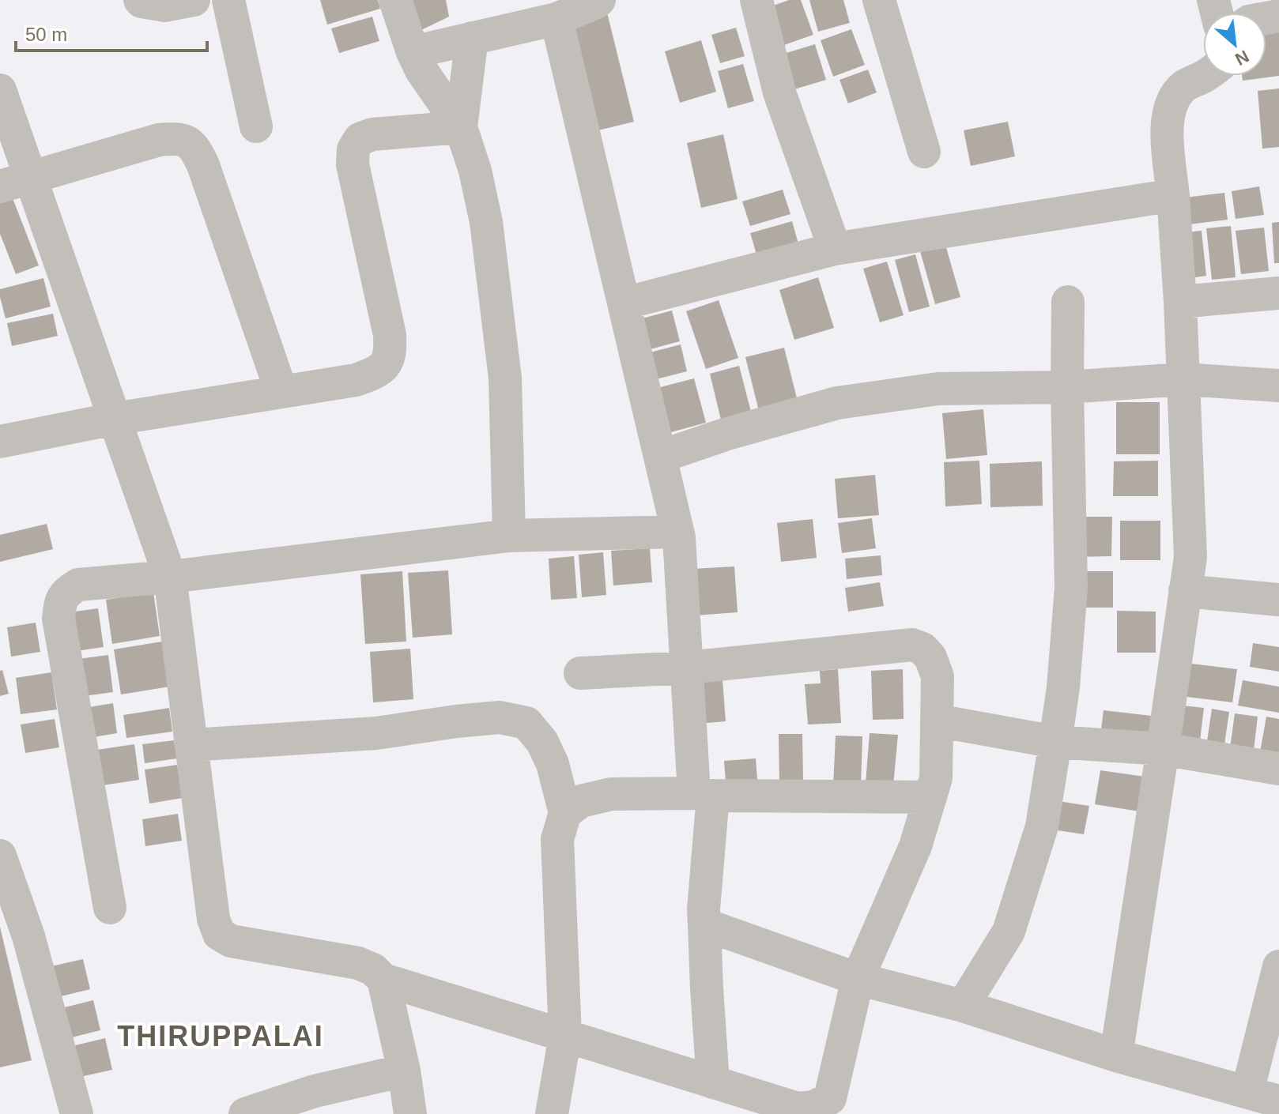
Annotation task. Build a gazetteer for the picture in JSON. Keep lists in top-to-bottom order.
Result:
{
  "districts": ["THIRUPPALAI"],
  "scale_bar": "50 m",
  "north": "bottom right"
}
